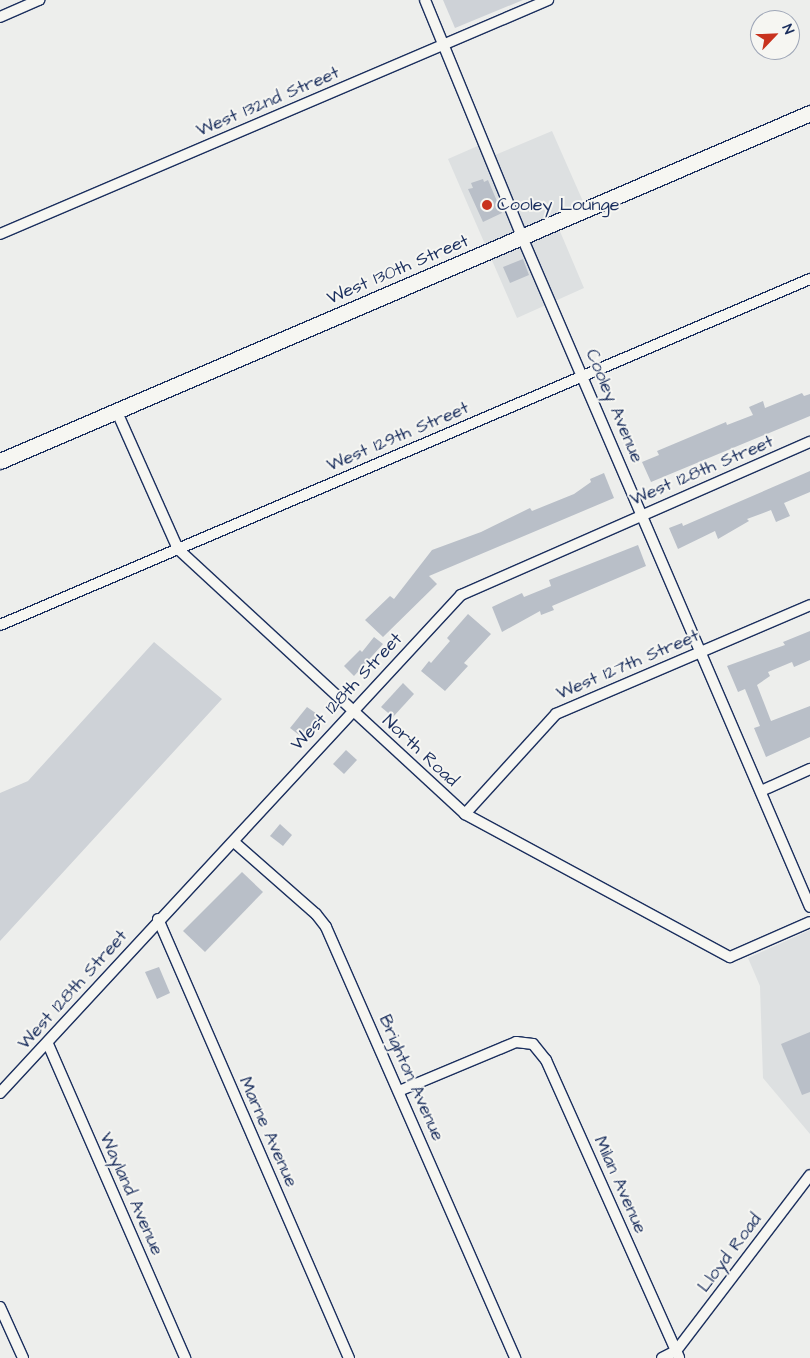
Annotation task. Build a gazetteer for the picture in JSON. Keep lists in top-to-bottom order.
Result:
{
  "streets": {
    "main road": ["West 130th Street"],
    "street": [
      "West 132nd Street",
      "Cooley Avenue",
      "West 129th Street",
      "West 128th Street",
      "West 127th Street",
      "North Road",
      "Brighton Avenue",
      "Marne Avenue",
      "Milan Avenue",
      "Wayland Avenue",
      "Lloyd Road"
    ]
  },
  "crossings": [
    ["West 132nd Street", "Cooley Avenue"],
    ["West 130th Street", "Cooley Avenue"],
    ["West 130th Street", "North Road"],
    ["Cooley Avenue", "West 129th Street"],
    ["Cooley Avenue", "West 128th Street"],
    ["Cooley Avenue", "West 127th Street"],
    ["West 129th Street", "North Road"],
    ["West 128th Street", "North Road"],
    ["West 128th Street", "Brighton Avenue"],
    ["West 128th Street", "Marne Avenue"],
    ["West 128th Street", "Wayland Avenue"],
    ["West 127th Street", "North Road"],
    ["Brighton Avenue", "Milan Avenue"],
    ["Milan Avenue", "Lloyd Road"]
  ],
  "places": ["Cooley Lounge"],
  "north": "top right"
}
